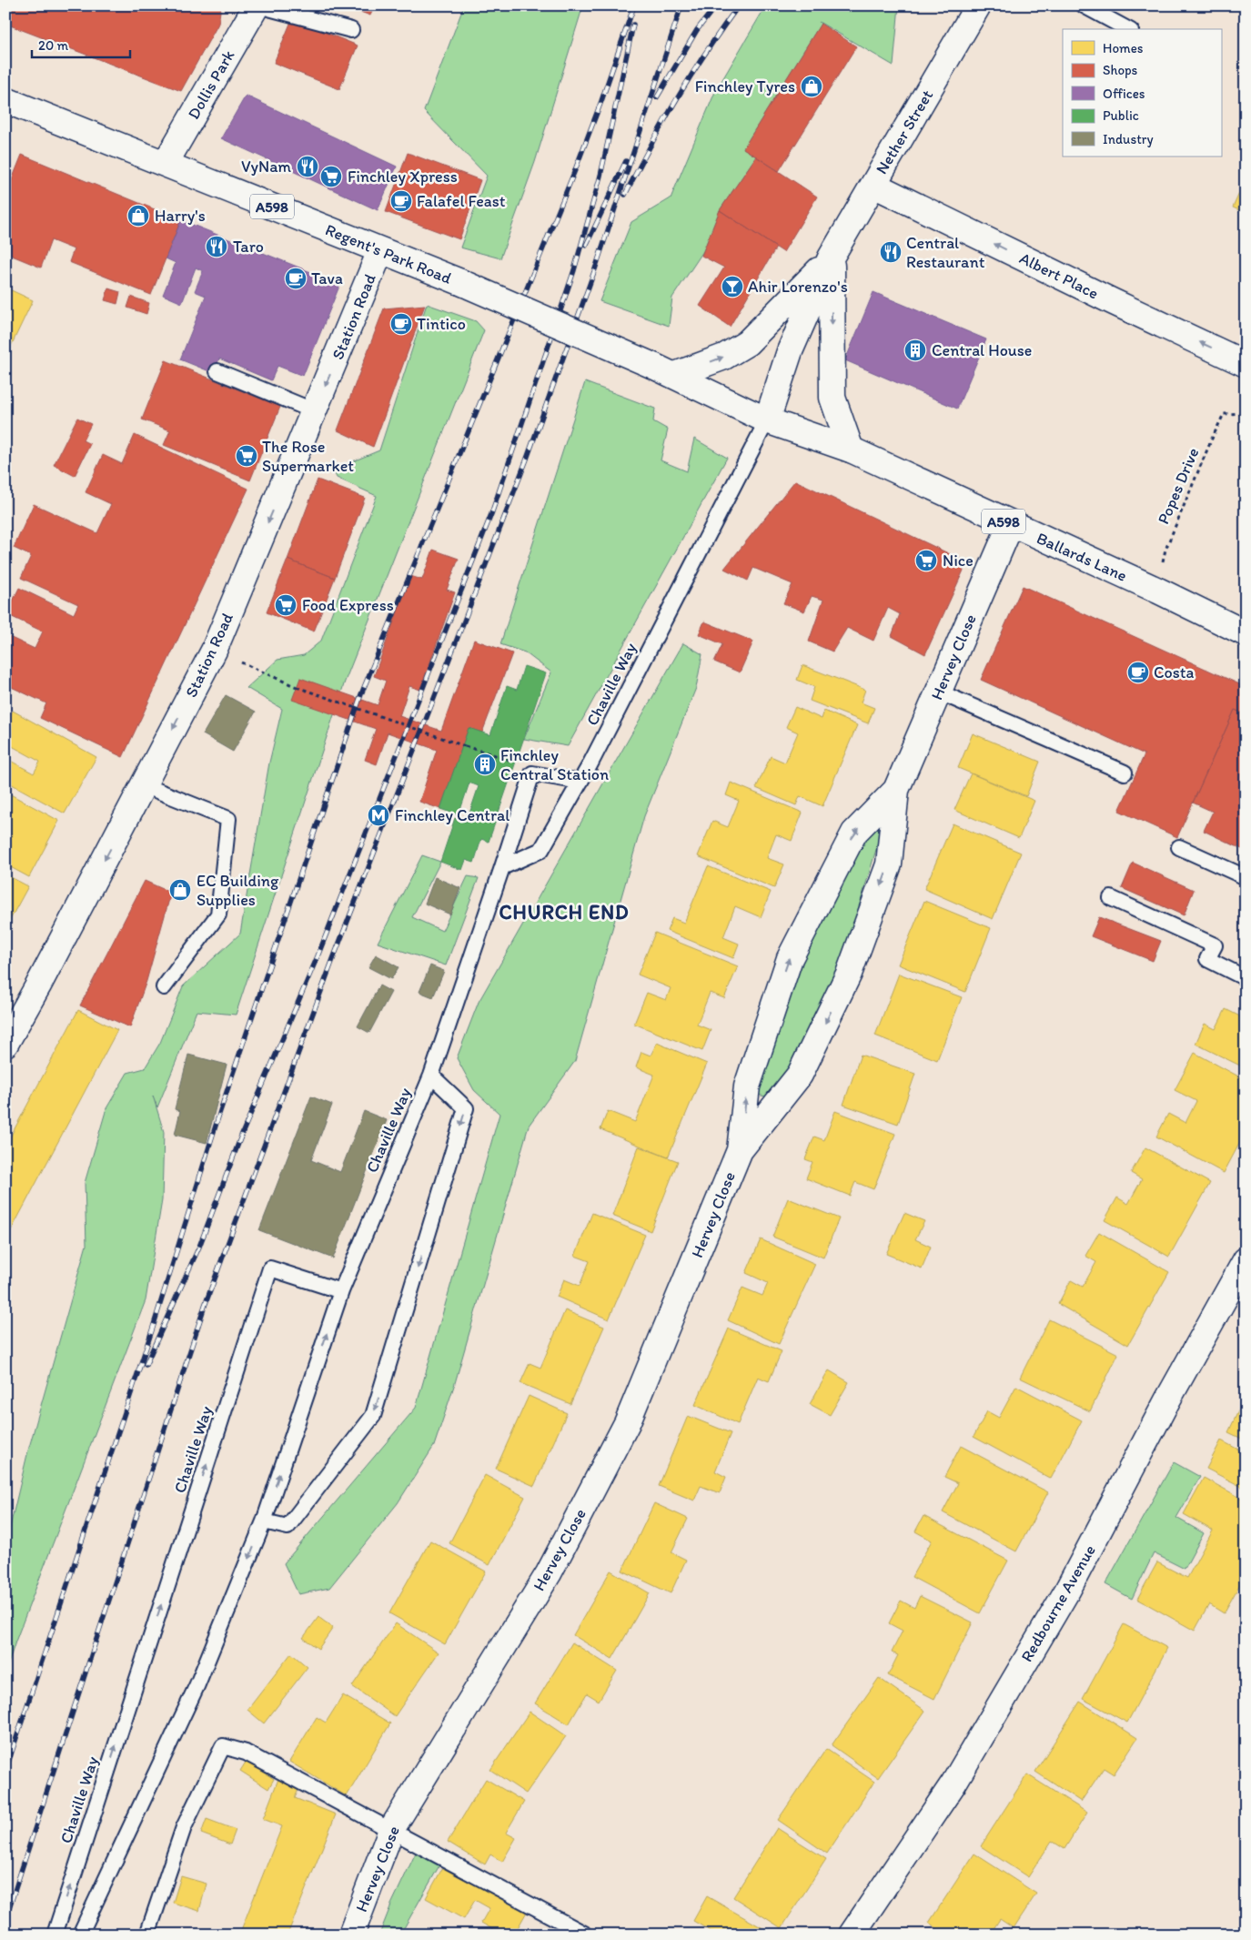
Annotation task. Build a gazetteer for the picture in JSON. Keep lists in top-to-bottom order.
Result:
{
  "streets": {
    "street": [
      "Dollis Park",
      "Nether Street",
      "A598",
      "Regent's Park Road",
      "Albert Place",
      "Station Road",
      "Ballards Lane",
      "Hervey Close",
      "Redbourne Avenue"
    ],
    "lane": ["Chaville Way"],
    "path": ["Popes Drive"]
  },
  "crossings": [
    ["Dollis Park", "Regent's Park Road"],
    ["Nether Street", "Regent's Park Road"],
    ["Nether Street", "Albert Place"],
    ["Nether Street", "Ballards Lane"],
    ["Nether Street", "Chaville Way"],
    ["Regent's Park Road", "Station Road"],
    ["Regent's Park Road", "Ballards Lane"],
    ["Regent's Park Road", "Chaville Way"],
    ["Popes Drive", "Ballards Lane"],
    ["Ballards Lane", "Hervey Close"],
    ["Ballards Lane", "Chaville Way"]
  ],
  "one_way": ["Albert Place", "Station Road"],
  "districts": ["CHURCH END"],
  "places": {
    "shop": ["Finchley Tyres", "Harry's", "EC Building Supplies"],
    "restaurant": ["VyNam", "Taro", "Central Restaurant"],
    "supermarket": [
      "Finchley Xpress",
      "The Rose Supermarket",
      "Nice",
      "Food Express"
    ],
    "cafe": [
      "Falafel Feast",
      "Tava",
      "Tintico",
      "Costa"
    ],
    "bar": ["Ahir Lorenzo's"],
    "building": ["Central House", "Finchley Central Station"],
    "metro station": ["Finchley Central"]
  },
  "legend": [
    "Homes",
    "Shops",
    "Offices",
    "Public",
    "Industry"
  ],
  "scale_bar": "20 m"
}
